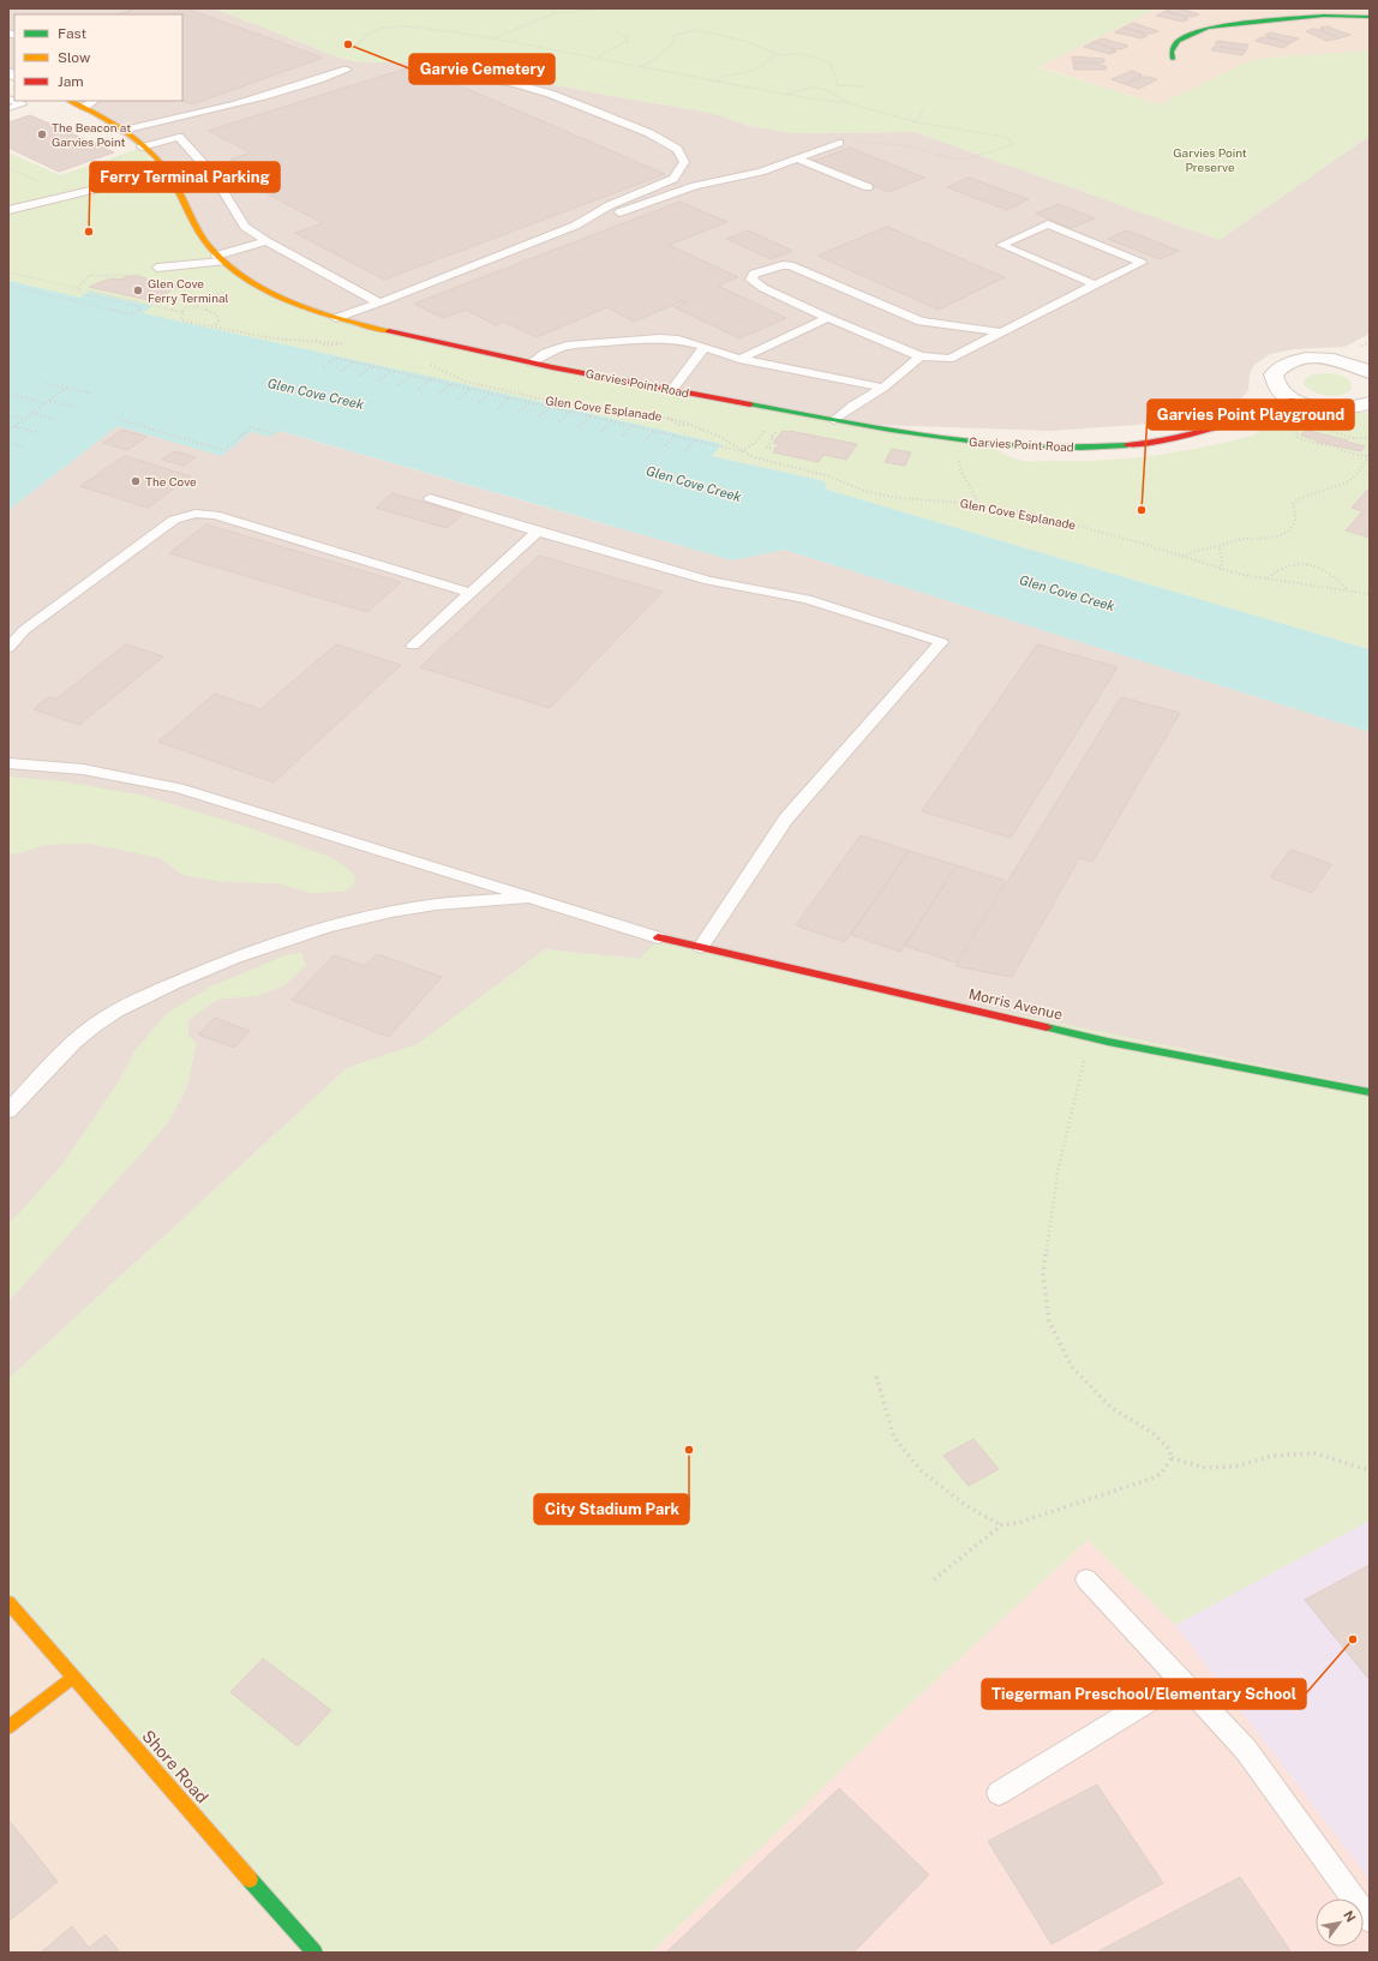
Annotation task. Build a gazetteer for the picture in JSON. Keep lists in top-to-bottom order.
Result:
{
  "streets": {
    "street": ["Garvies Point Road", "Morris Avenue", "Shore Road"],
    "path": ["Glen Cove Esplanade"]
  },
  "water": ["Glen Cove Creek"],
  "parks": ["Garvies Point Preserve"],
  "places": [
    "Garvie Cemetery",
    "The Beacon at Garvies Point",
    "Ferry Terminal Parking",
    "Glen Cove Ferry Terminal",
    "The Cove",
    "Garvies Point Playground",
    "City Stadium Park",
    "Tiegerman Preschool/Elementary School"
  ],
  "legend": ["Fast", "Slow", "Jam"],
  "north": "top right"
}
